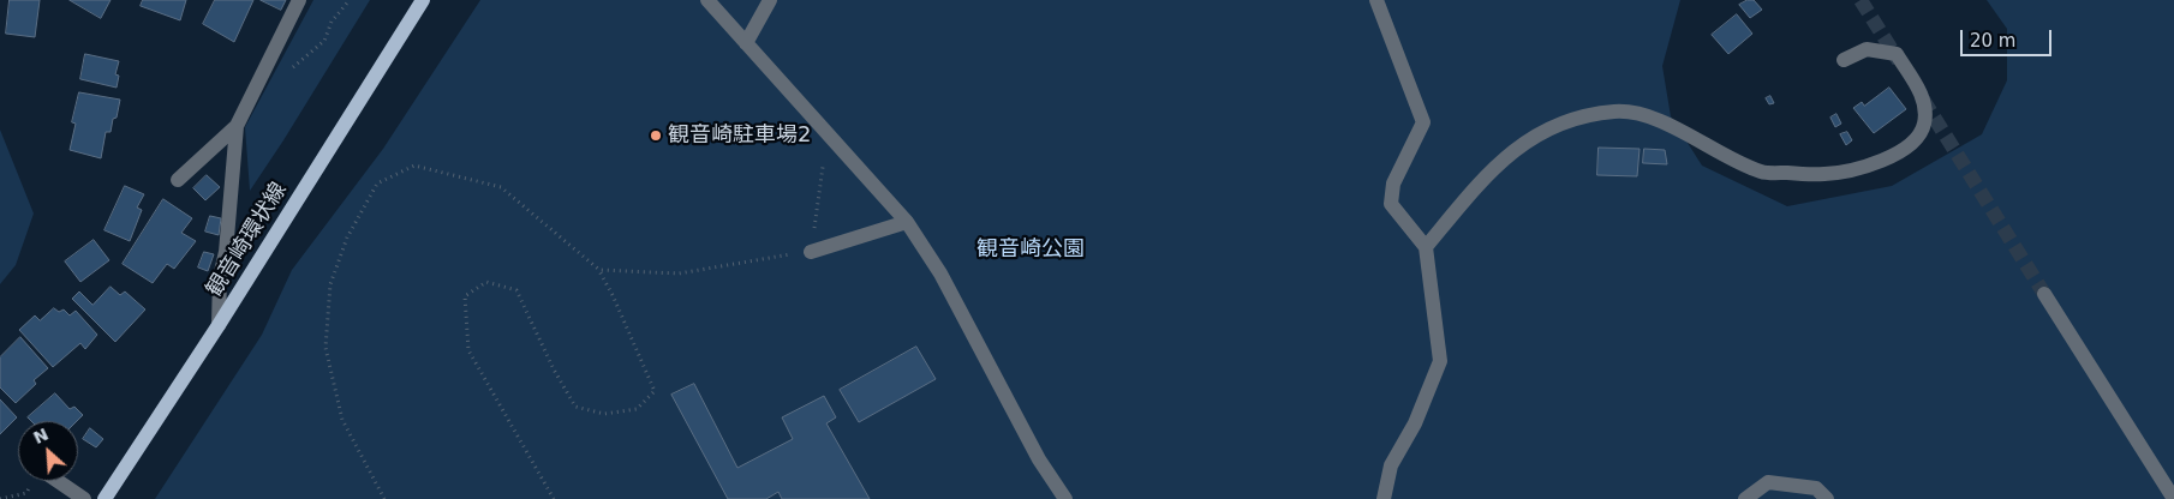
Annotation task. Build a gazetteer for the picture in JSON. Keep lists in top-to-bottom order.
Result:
{
  "streets": {
    "main road": ["観音崎環状線"]
  },
  "parks": ["観音崎公園"],
  "places": ["観音崎駐車場2"],
  "scale_bar": "20 m",
  "north": "top left"
}
